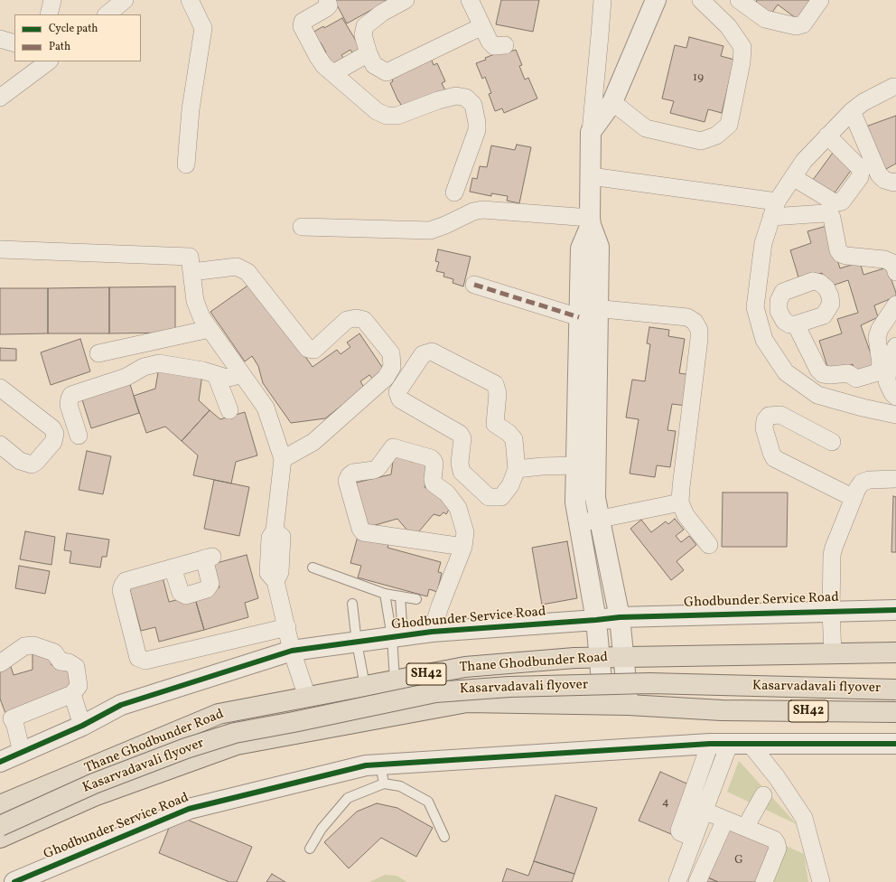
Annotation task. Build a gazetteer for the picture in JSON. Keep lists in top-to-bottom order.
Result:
{
  "streets": {
    "main road": ["Thane Ghodbunder Road", "SH42", "Kasarvadavali flyover"],
    "street": ["Ghodbunder Service Road"]
  },
  "house_numbers": ["19", "4", "G"],
  "legend": ["Cycle path", "Path"]
}
